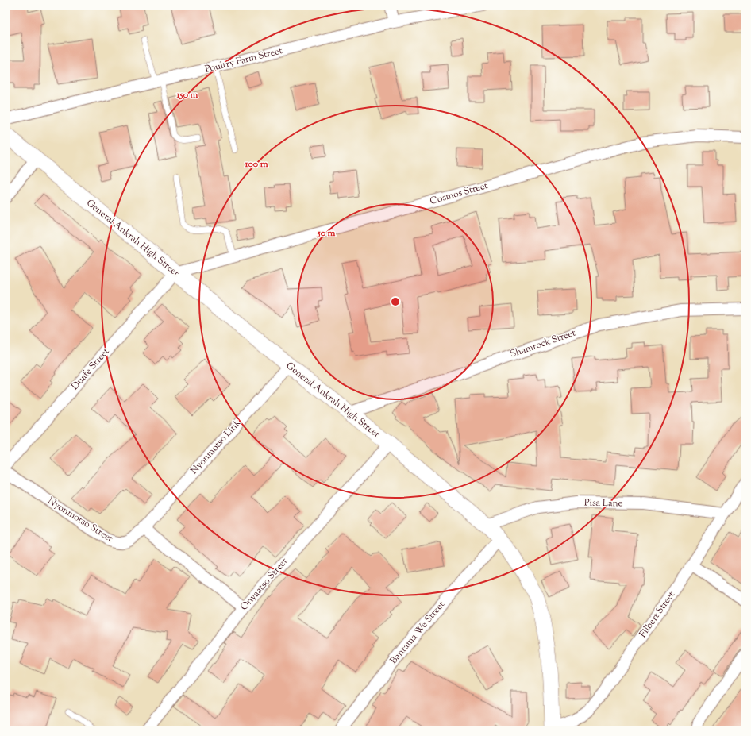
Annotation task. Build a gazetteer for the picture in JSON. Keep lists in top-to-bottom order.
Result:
{
  "streets": {
    "main road": ["General Ankrah High Street"],
    "street": [
      "Poultry Farm Street",
      "Cosmos Street",
      "Shamrock Street",
      "Duafe Street",
      "Nyonmotso Link",
      "Pisa Lane",
      "Nyonmotso Street",
      "Onyaatso Street",
      "Filbert Street",
      "Bantama We Street"
    ]
  },
  "crossings": [
    ["Cosmos Street", "General Ankrah High Street"],
    ["Cosmos Street", "Duafe Street"],
    ["General Ankrah High Street", "Shamrock Street"],
    ["General Ankrah High Street", "Duafe Street"],
    ["General Ankrah High Street", "Nyonmotso Link"],
    ["General Ankrah High Street", "Pisa Lane"],
    ["General Ankrah High Street", "Onyaatso Street"],
    ["General Ankrah High Street", "Filbert Street"],
    ["General Ankrah High Street", "Bantama We Street"],
    ["Nyonmotso Link", "Nyonmotso Street"],
    ["Pisa Lane", "Filbert Street"]
  ],
  "rings": ["150 m", "100 m", "50 m"]
}
